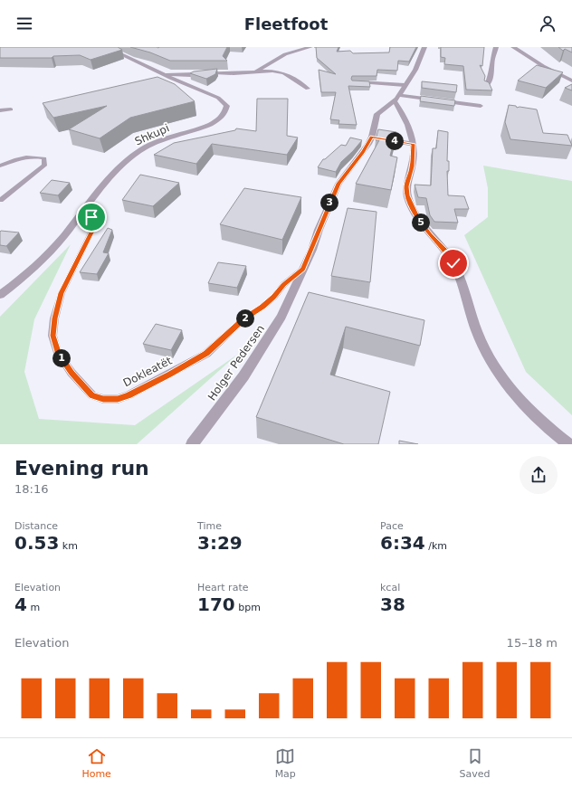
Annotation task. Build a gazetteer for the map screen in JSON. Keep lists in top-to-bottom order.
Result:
{
  "streets": {
    "street": ["Shkupi", "Holger Pedersen"],
    "lane": ["Dokleatët"]
  },
  "crossings": [
    ["Shkupi", "Dokleatët"],
    ["Holger Pedersen", "Dokleatët"]
  ],
  "page": {
    "header": "Fleetfoot",
    "pins": [
      "4",
      "3",
      "5",
      "2",
      "1"
    ],
    "heading": ["Evening run", "18:16"],
    "stats": [
      ["Distance", "0.53 km"],
      ["Time", "3:29"],
      ["Pace", "6:34 /km"],
      ["Elevation", "4 m"],
      ["Heart rate", "170 bpm"],
      ["kcal", "38"]
    ],
    "chart": ["Elevation", "15–18 m"],
    "tabs": ["Home", "Map", "Saved"]
  }
}
